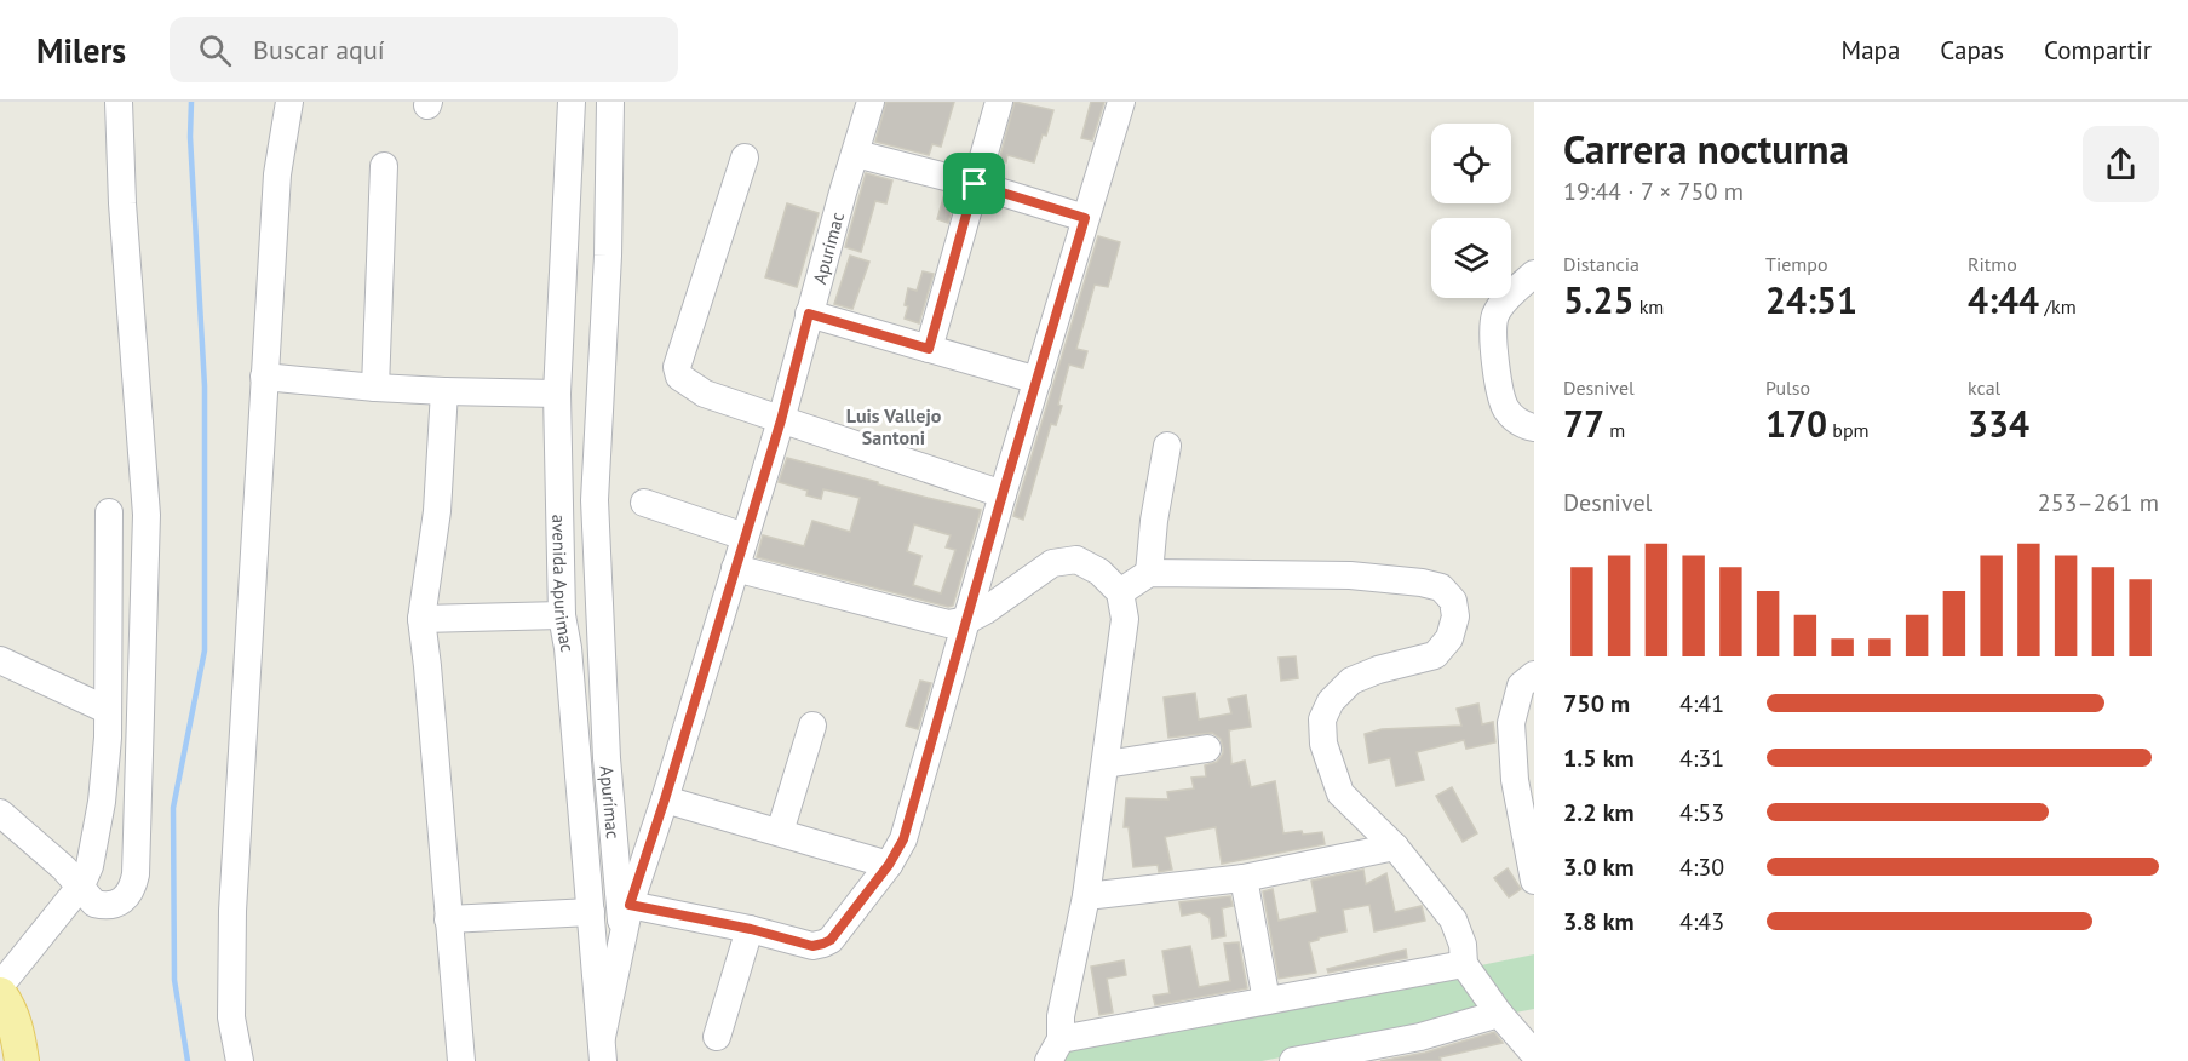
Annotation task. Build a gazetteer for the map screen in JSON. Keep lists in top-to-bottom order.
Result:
{
  "streets": {
    "street": ["Apurímac", "avenida Apurimac"]
  },
  "crossings": [
    ["Apurímac", "avenida Apurimac"]
  ],
  "districts": ["Luis Vallejo Santoni"],
  "page": {
    "header": "Milers",
    "search": "Buscar aquí",
    "nav": ["Mapa", "Capas", "Compartir"],
    "heading": ["Carrera nocturna", "19:44 · 7 × 750 m"],
    "stats": [
      ["Distancia", "5.25 km"],
      ["Tiempo", "24:51"],
      ["Ritmo", "4:44 /km"],
      ["Desnivel", "77 m"],
      ["Pulso", "170 bpm"],
      ["kcal", "334"]
    ],
    "chart": ["Desnivel", "253–261 m"],
    "list": [
      {
        "name": "750 m",
        "note": "4:41"
      },
      {
        "name": "1.5 km",
        "note": "4:31"
      },
      {
        "name": "2.2 km",
        "note": "4:53"
      },
      {
        "name": "3.0 km",
        "note": "4:30"
      },
      {
        "name": "3.8 km",
        "note": "4:43"
      }
    ]
  }
}
